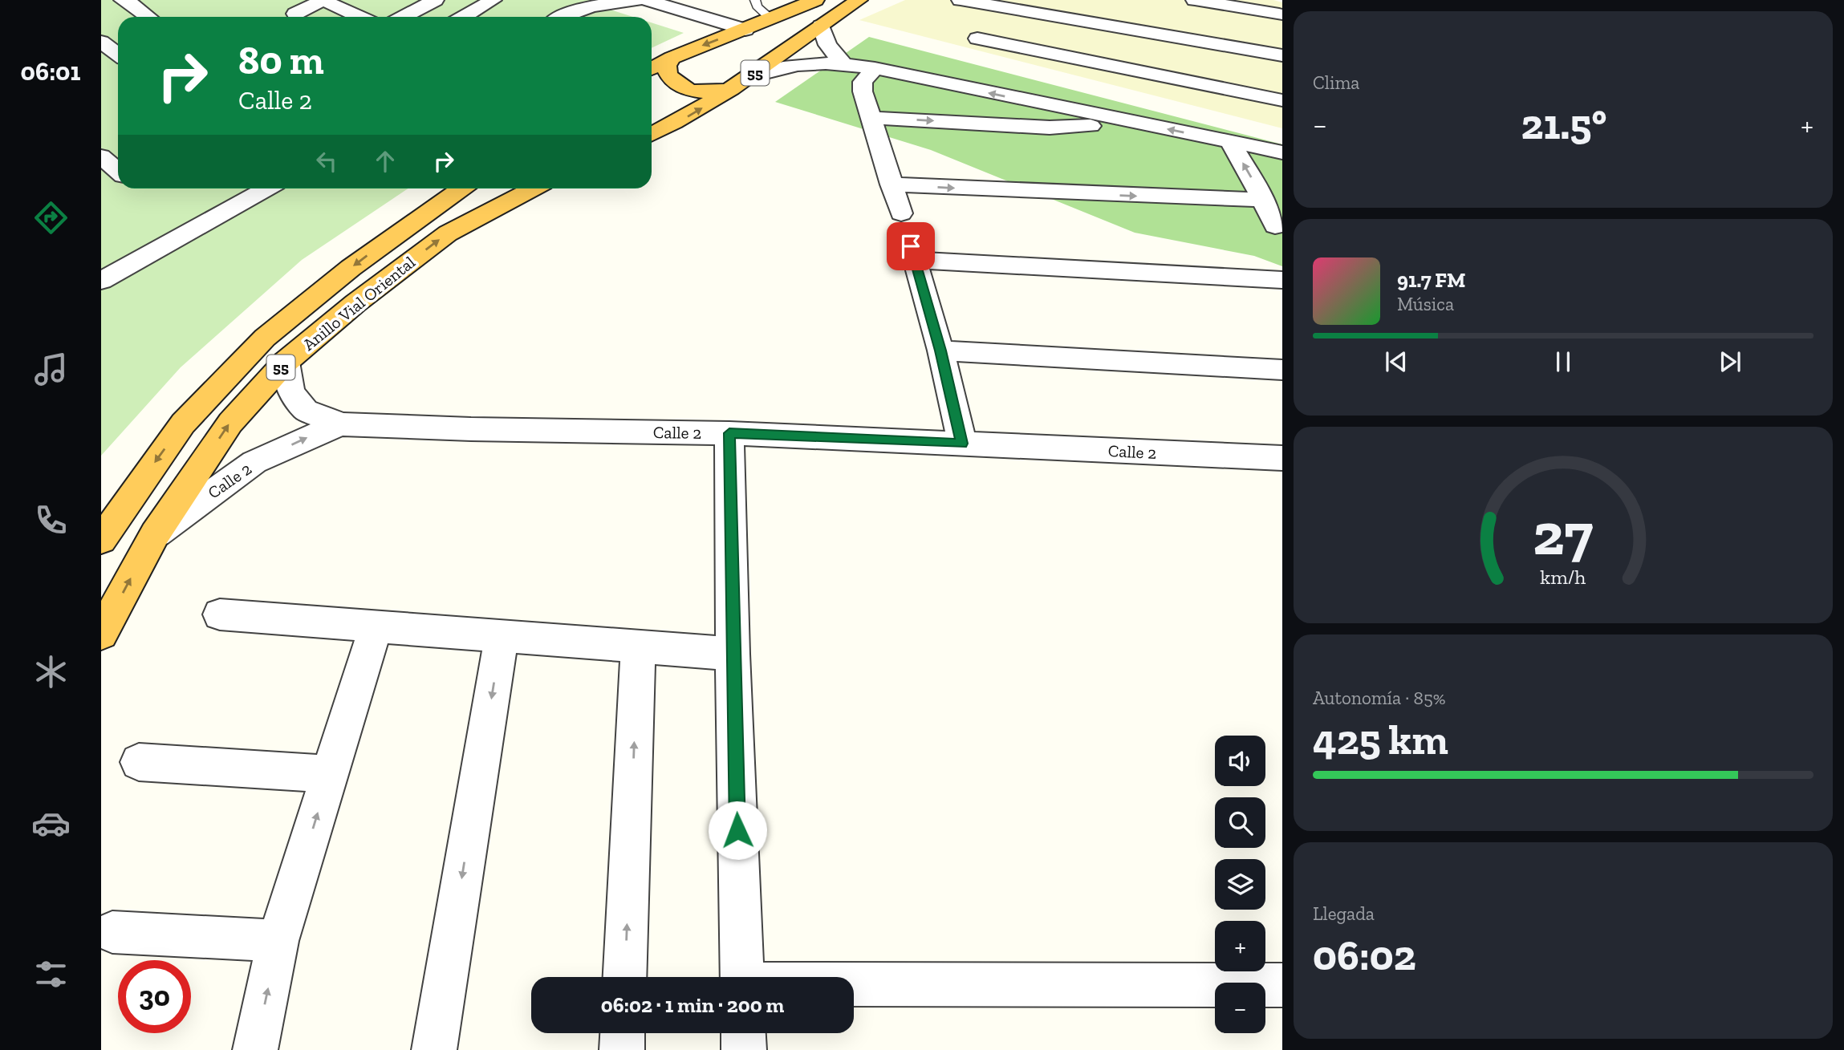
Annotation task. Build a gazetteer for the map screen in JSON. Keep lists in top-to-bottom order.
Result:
{
  "streets": {
    "highway": ["55", "Anillo Vial Oriental"],
    "street": ["Calle 2"]
  },
  "crossings": [
    ["Anillo Vial Oriental", "Calle 2"]
  ],
  "page": {
    "tabs": "06:01",
    "tile": [
      "Clima",
      ["Autonomía · 85%", "425 km"],
      ["Llegada", "06:02"]
    ],
    "turn": ["80 m", "Calle 2"],
    "heat": ["−", "21.5°", "+"],
    "song": ["91.7 FM", "Música"],
    "map_buttons": ["+", "−"],
    "limit": "30",
    "trip": "06:02 · 1 min · 200 m",
    "gauge": ["27", "km/h"]
  }
}
